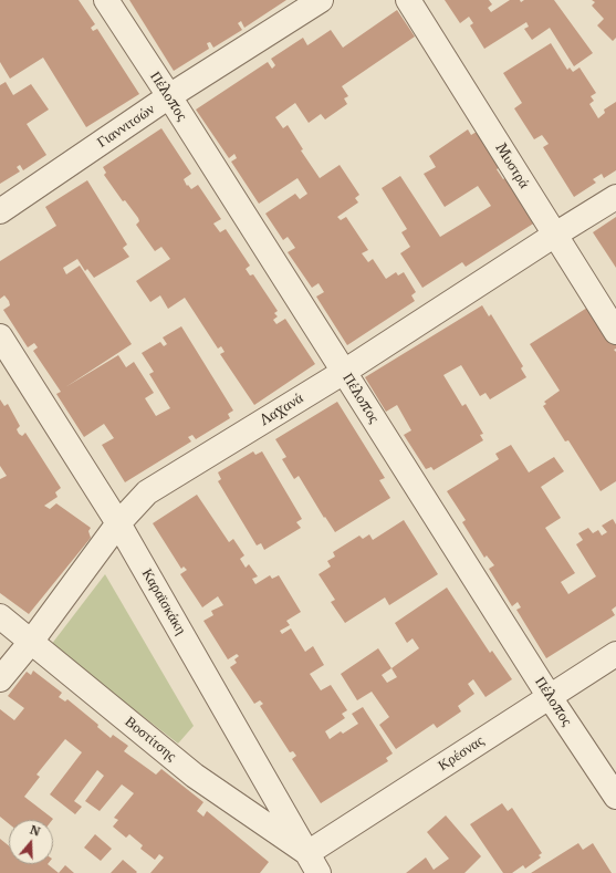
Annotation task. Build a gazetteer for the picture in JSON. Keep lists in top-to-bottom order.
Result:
{
  "streets": {
    "street": [
      "Πέλοπος",
      "Γιαννιτσών",
      "Μυστρά",
      "Λαχανά",
      "Καραϊσκάκη",
      "Βοστίτσης",
      "Κρέσνας"
    ]
  },
  "crossings": [
    ["Πέλοπος", "Γιαννιτσών"],
    ["Πέλοπος", "Λαχανά"],
    ["Πέλοπος", "Κρέσνας"],
    ["Μυστρά", "Λαχανά"],
    ["Λαχανά", "Καραϊσκάκη"],
    ["Λαχανά", "Βοστίτσης"],
    ["Καραϊσκάκη", "Βοστίτσης"],
    ["Καραϊσκάκη", "Κρέσνας"],
    ["Βοστίτσης", "Κρέσνας"]
  ],
  "north": "top"
}
